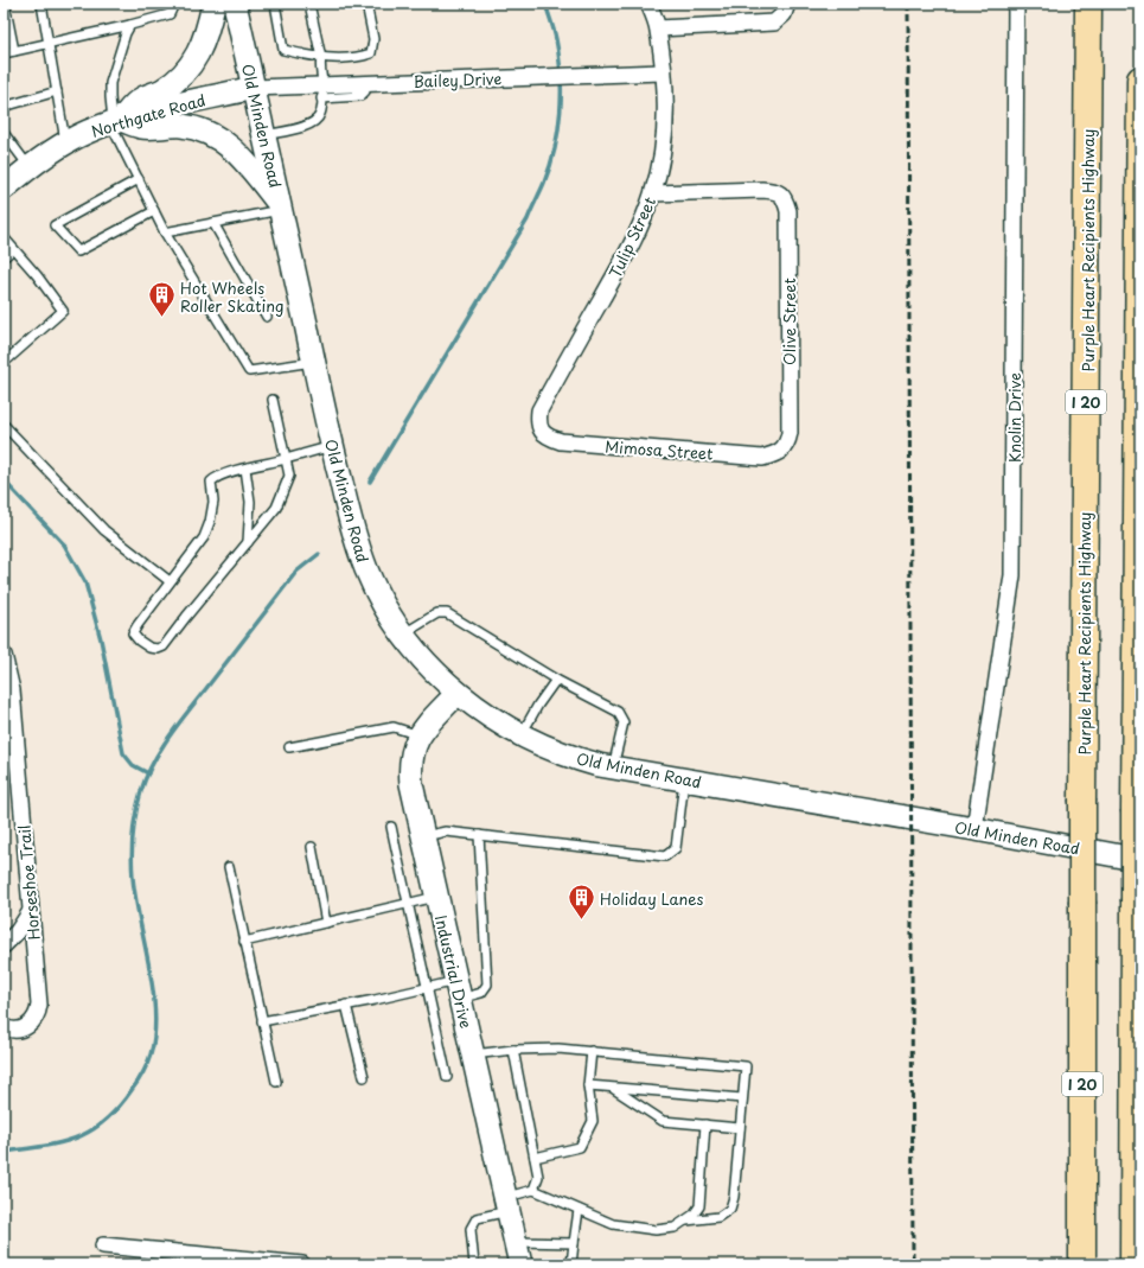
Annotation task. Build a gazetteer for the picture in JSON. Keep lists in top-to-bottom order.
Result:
{
  "streets": {
    "highway": ["Purple Heart Recipients Highway", "I 20"],
    "main road": ["Northgate Road", "Old Minden Road", "Industrial Drive"],
    "street": [
      "Bailey Drive",
      "Tulip Street",
      "Olive Street",
      "Knolin Drive",
      "Mimosa Street",
      "Horseshoe Trail"
    ]
  },
  "crossings": [
    ["Bailey Drive", "Northgate Road"],
    ["Bailey Drive", "Old Minden Road"],
    ["Bailey Drive", "Tulip Street"],
    ["Northgate Road", "Old Minden Road"],
    ["Old Minden Road", "Knolin Drive"],
    ["Old Minden Road", "Industrial Drive"],
    ["Tulip Street", "Olive Street"],
    ["Tulip Street", "Mimosa Street"],
    ["Olive Street", "Mimosa Street"]
  ],
  "places": {
    "building": ["Hot Wheels Roller Skating", "Holiday Lanes"]
  }
}
